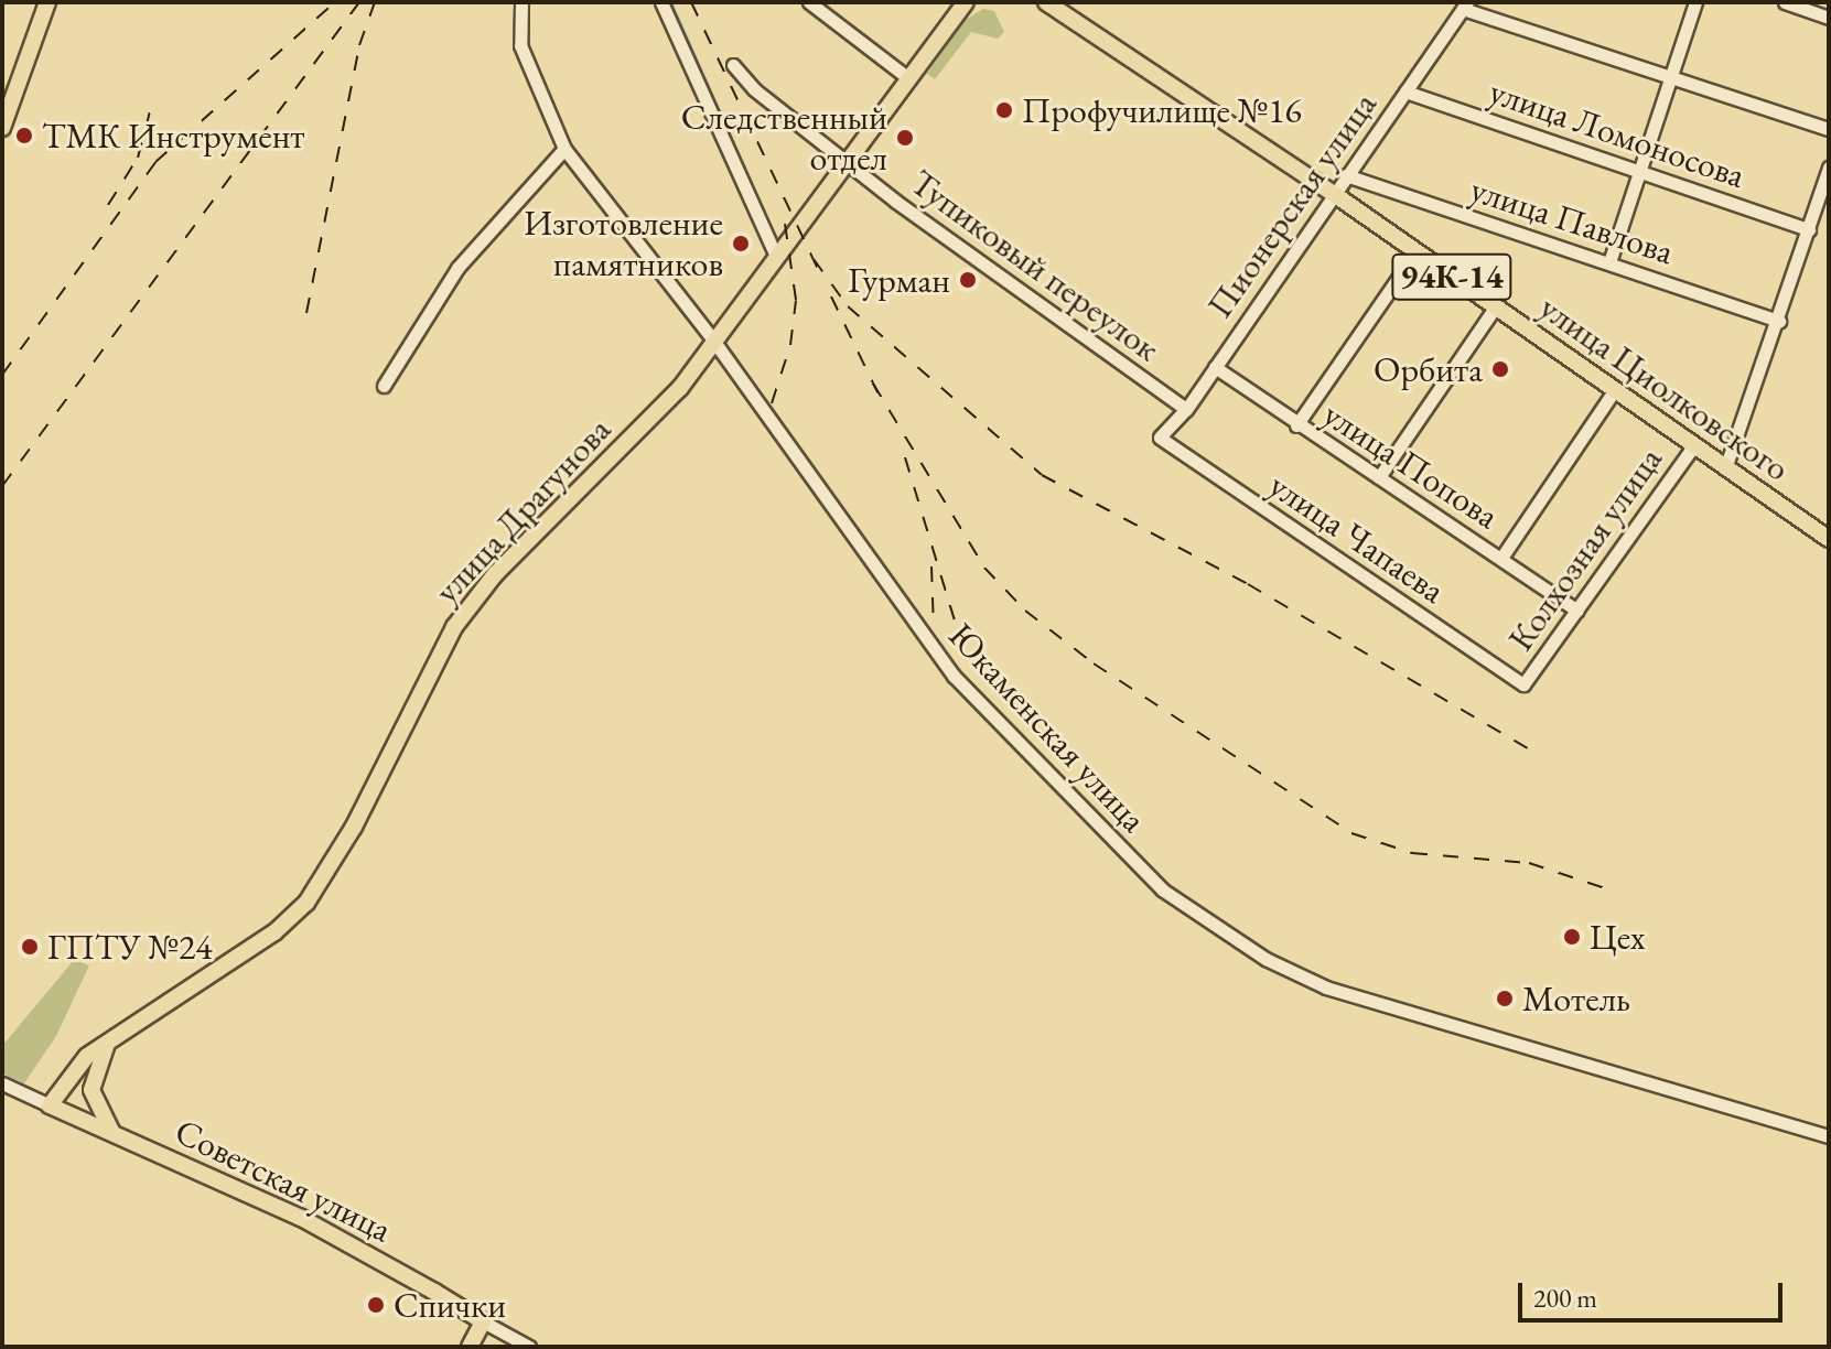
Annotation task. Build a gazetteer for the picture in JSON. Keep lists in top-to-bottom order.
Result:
{
  "streets": {
    "main road": [
      "94К-14",
      "улица Циолковского",
      "улица Драгунова",
      "Советская улица"
    ],
    "street": [
      "улица Ломоносова",
      "Пионерская улица",
      "улица Павлова",
      "Тупиковый переулок",
      "улица Попова",
      "улица Чапаева",
      "Колхозная улица",
      "Юкаменская улица"
    ]
  },
  "crossings": [
    ["улица Ломоносова", "Пионерская улица"],
    ["Пионерская улица", "улица Павлова"],
    ["Пионерская улица", "Тупиковый переулок"],
    ["Пионерская улица", "улица Циолковского"],
    ["Пионерская улица", "улица Попова"],
    ["Пионерская улица", "улица Чапаева"],
    ["Тупиковый переулок", "улица Драгунова"],
    ["улица Циолковского", "Колхозная улица"],
    ["улица Попова", "Колхозная улица"],
    ["улица Драгунова", "Юкаменская улица"],
    ["улица Драгунова", "Советская улица"],
    ["улица Чапаева", "Колхозная улица"]
  ],
  "places": [
    "Профучилище №16",
    "ТМК Инструмент",
    "Следственный отдел",
    "Изготовление памятников",
    "Гурман",
    "Орбита",
    "Цех",
    "ГПТУ №24",
    "Мотель",
    "Спички"
  ],
  "scale_bar": "200 m"
}
